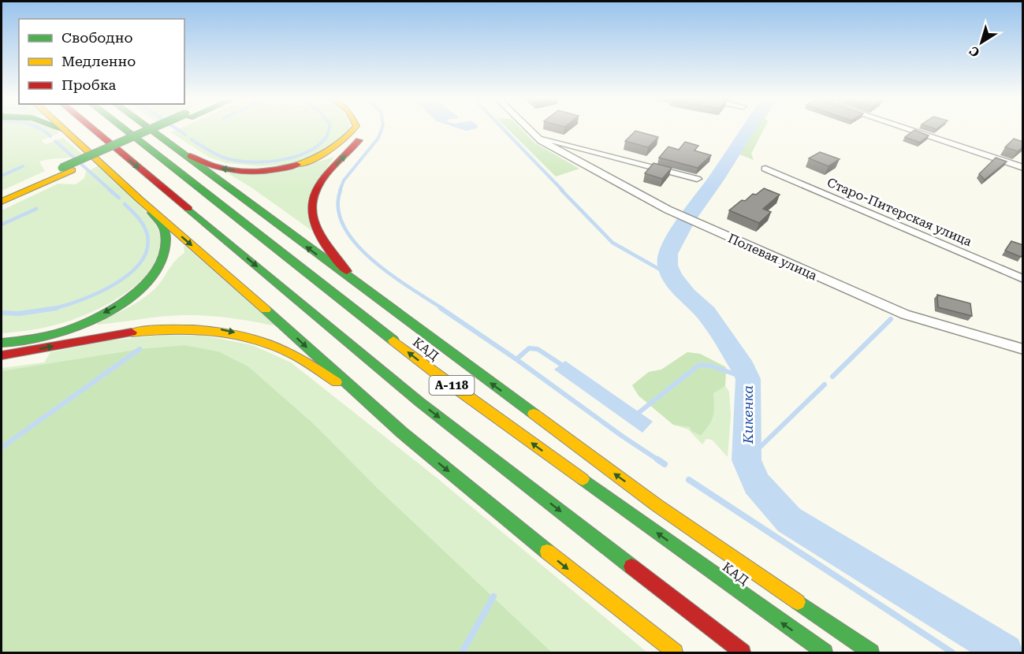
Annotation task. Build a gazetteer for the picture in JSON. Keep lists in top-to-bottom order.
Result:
{
  "streets": {
    "main road": ["КАД", "А-118"],
    "street": ["Старо-Питерская улица", "Полевая улица"]
  },
  "water": ["Кикенка"],
  "legend": ["Свободно", "Медленно", "Пробка"],
  "north": "bottom left"
}
